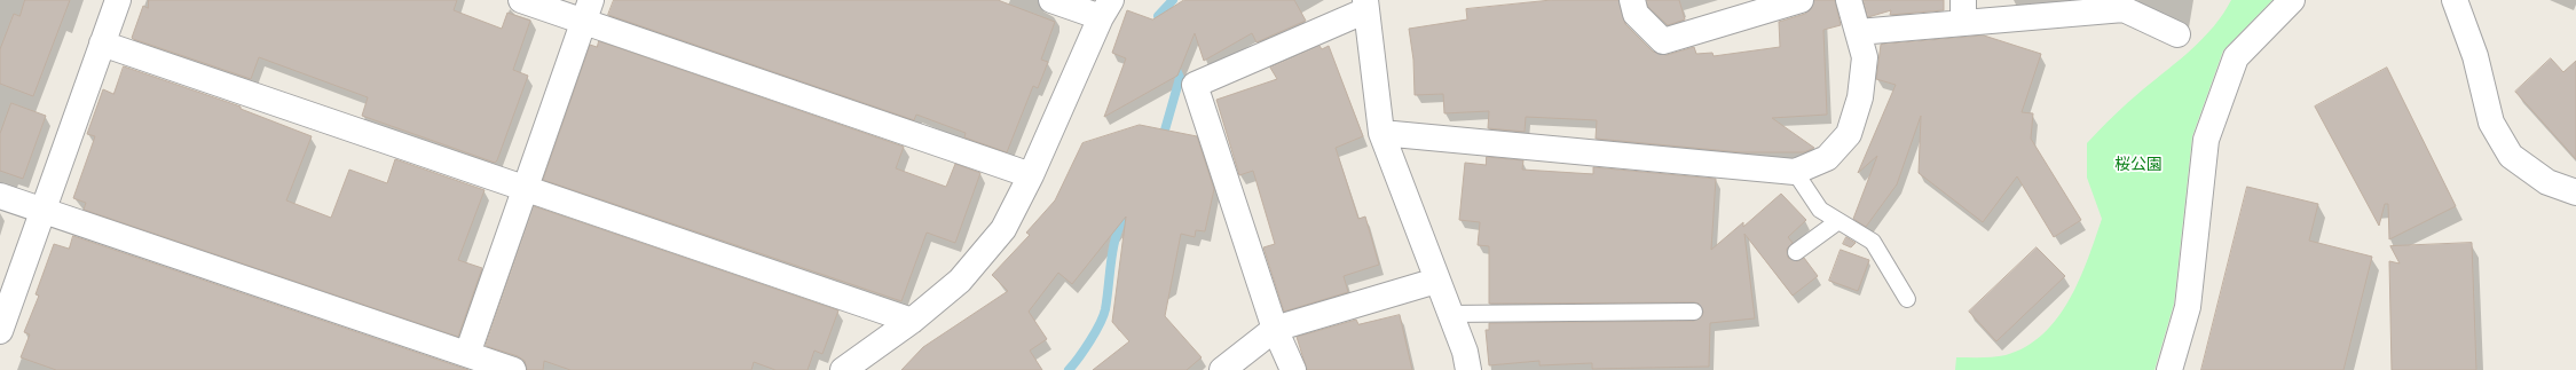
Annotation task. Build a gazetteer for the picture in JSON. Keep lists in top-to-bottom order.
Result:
{
  "parks": ["桜公園"]
}
